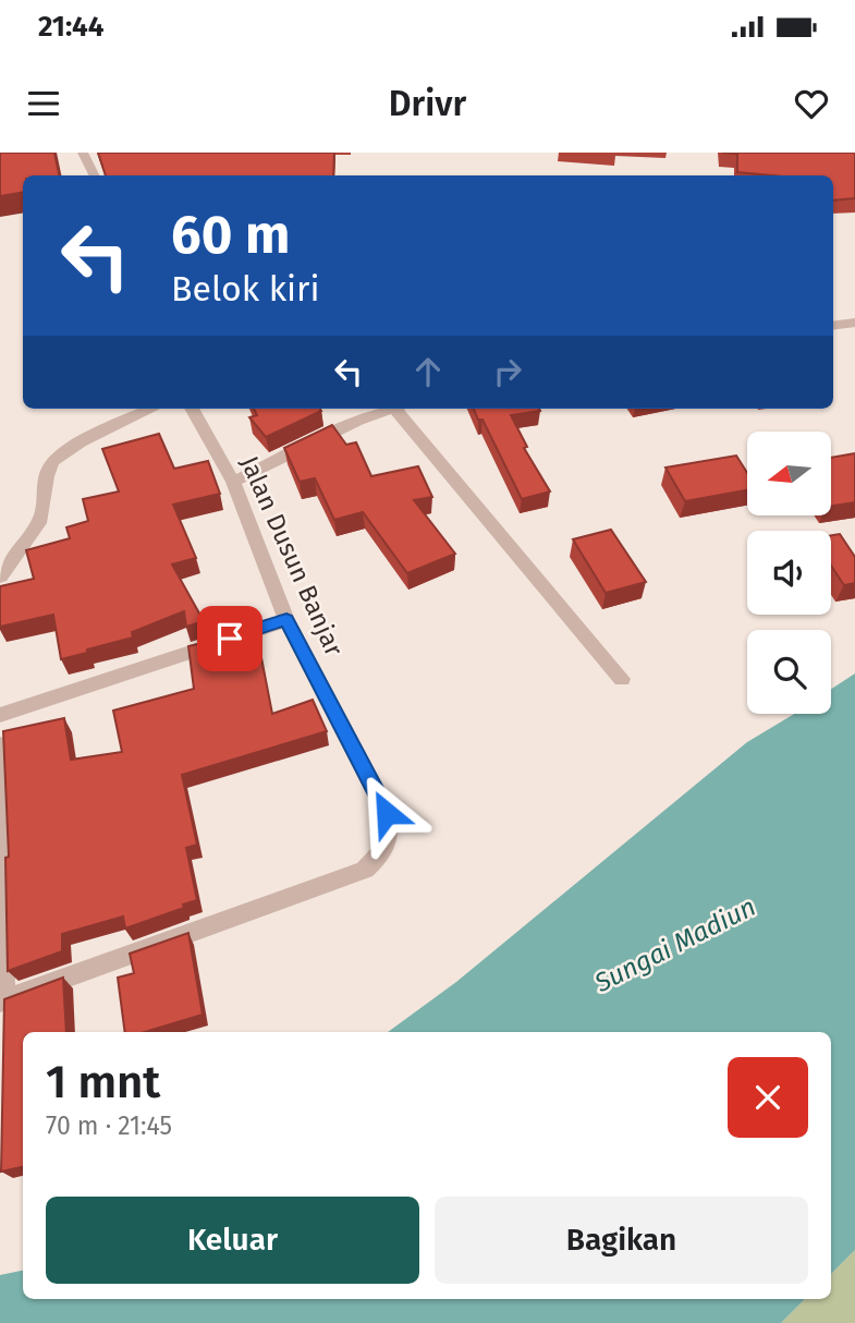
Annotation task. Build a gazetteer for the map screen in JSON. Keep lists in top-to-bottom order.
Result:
{
  "streets": {
    "street": ["Jalan Dusun Banjar"]
  },
  "water": ["Sungai Madiun"],
  "north": "left",
  "page": {
    "status": "21:44",
    "header": "Drivr",
    "turn": ["60 m", "Belok kiri"],
    "heading": ["1 mnt", "70 m · 21:45"],
    "buttons": ["Keluar", "Bagikan"]
  }
}
